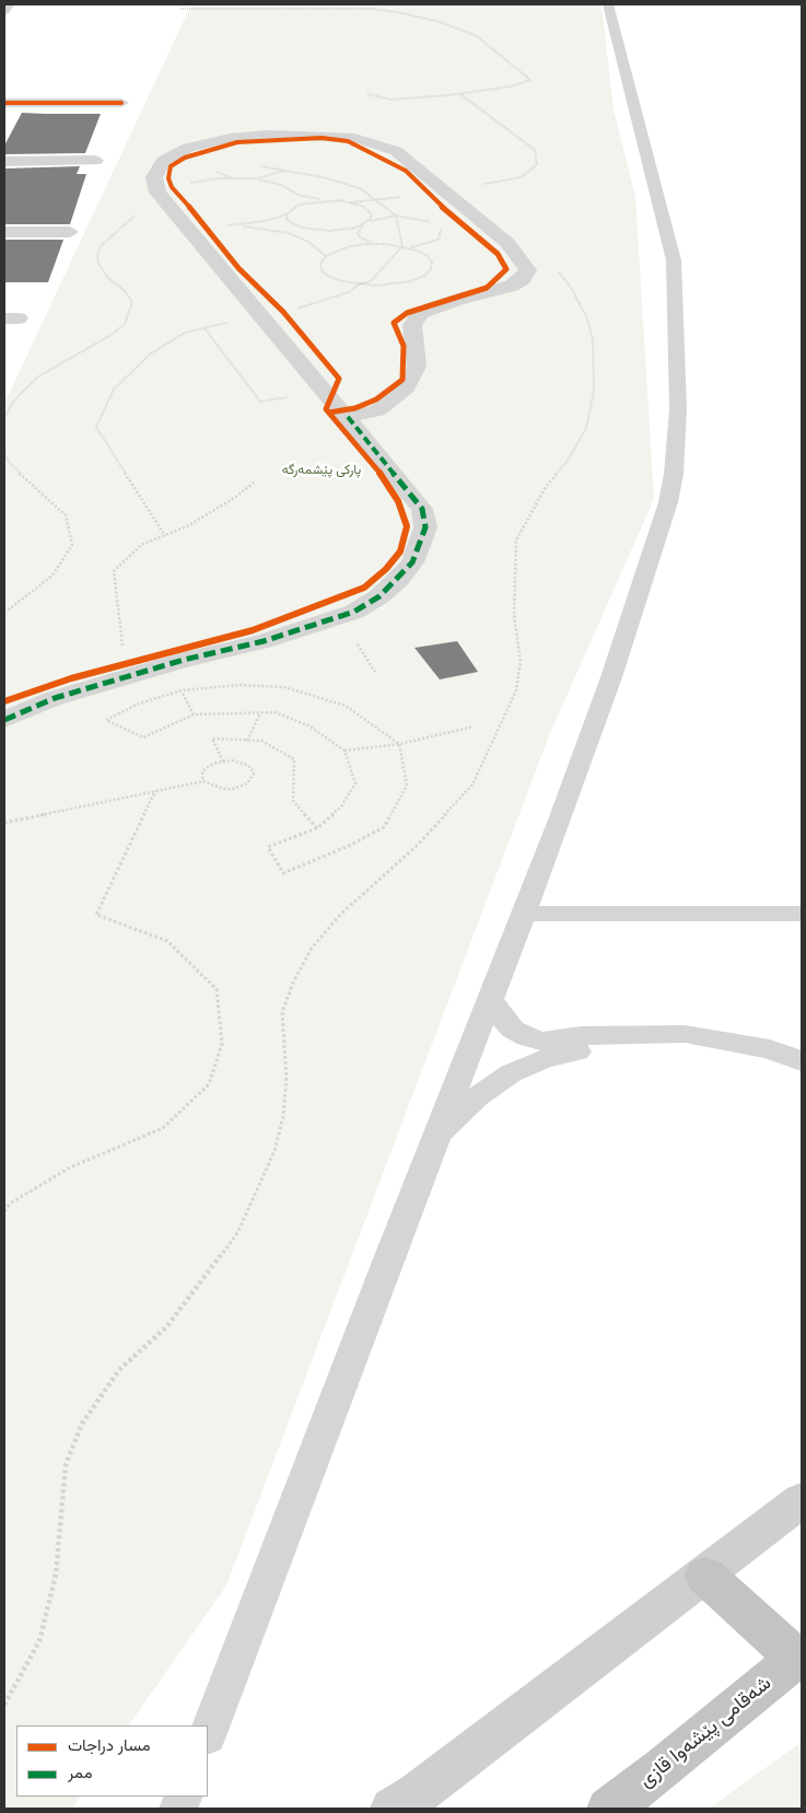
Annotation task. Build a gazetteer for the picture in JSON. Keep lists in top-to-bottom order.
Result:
{
  "streets": {
    "highway": ["شەقامی پێشەوا قازی"]
  },
  "parks": ["پارکی پێشمەرگە"],
  "legend": ["مسار دراجات", "ممر"]
}
